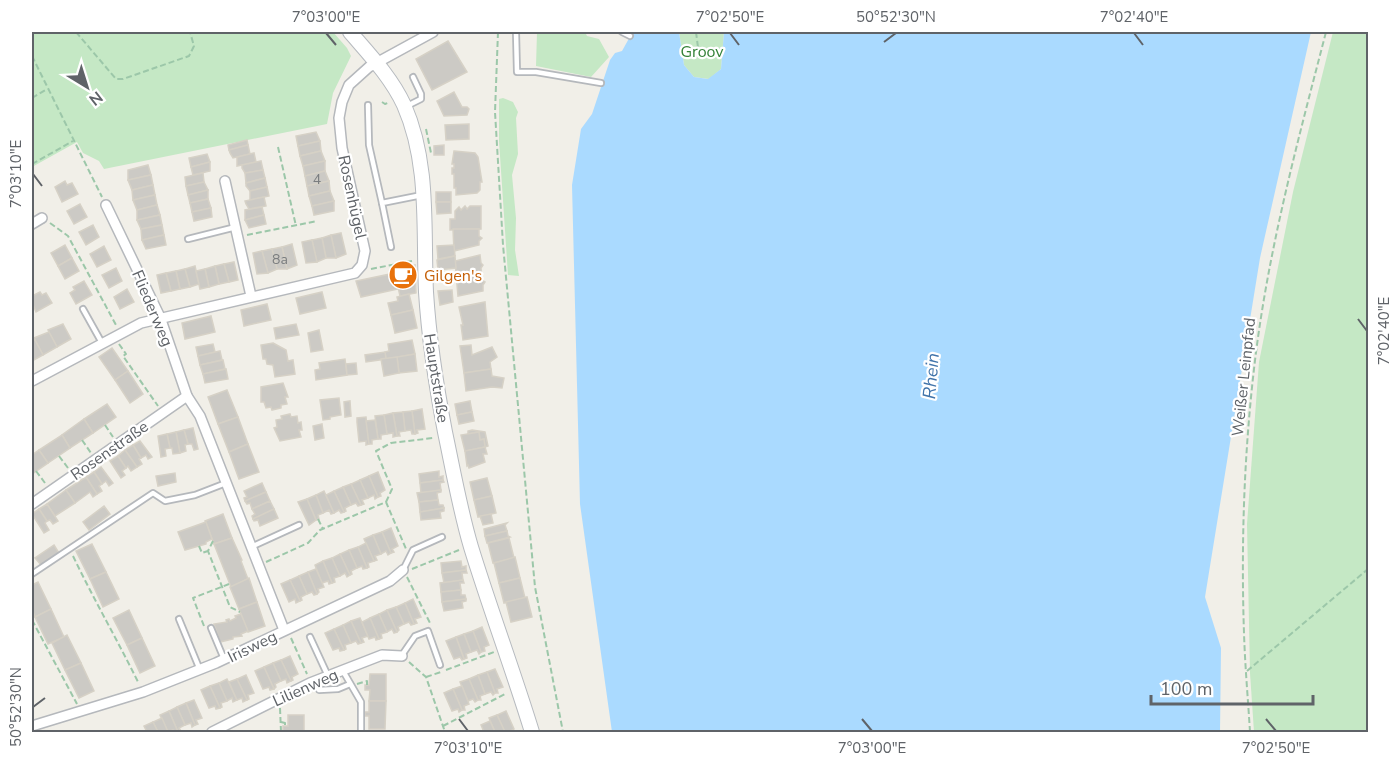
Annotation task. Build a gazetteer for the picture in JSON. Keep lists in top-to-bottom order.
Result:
{
  "streets": {
    "main road": ["Hauptstraße"],
    "street": [
      "Rosenhügel",
      "Fliederweg",
      "Rosenstraße",
      "Irisweg",
      "Lilienweg"
    ],
    "path": ["Weißer Leinpfad"]
  },
  "crossings": [
    ["Rosenhügel", "Hauptstraße"],
    ["Fliederweg", "Rosenstraße"],
    ["Fliederweg", "Irisweg"]
  ],
  "water": ["Rhein"],
  "parks": ["Groov"],
  "places": {
    "cafe": ["Gilgen's"]
  },
  "house_numbers": ["4", "8a"],
  "scale_bar": "100 m",
  "north": "bottom right",
  "coordinates": [
    "7°03'00\"E",
    "7°02'50\"E",
    "50°52'30\"N",
    "7°02'40\"E",
    "7°03'10\"E"
  ]
}
